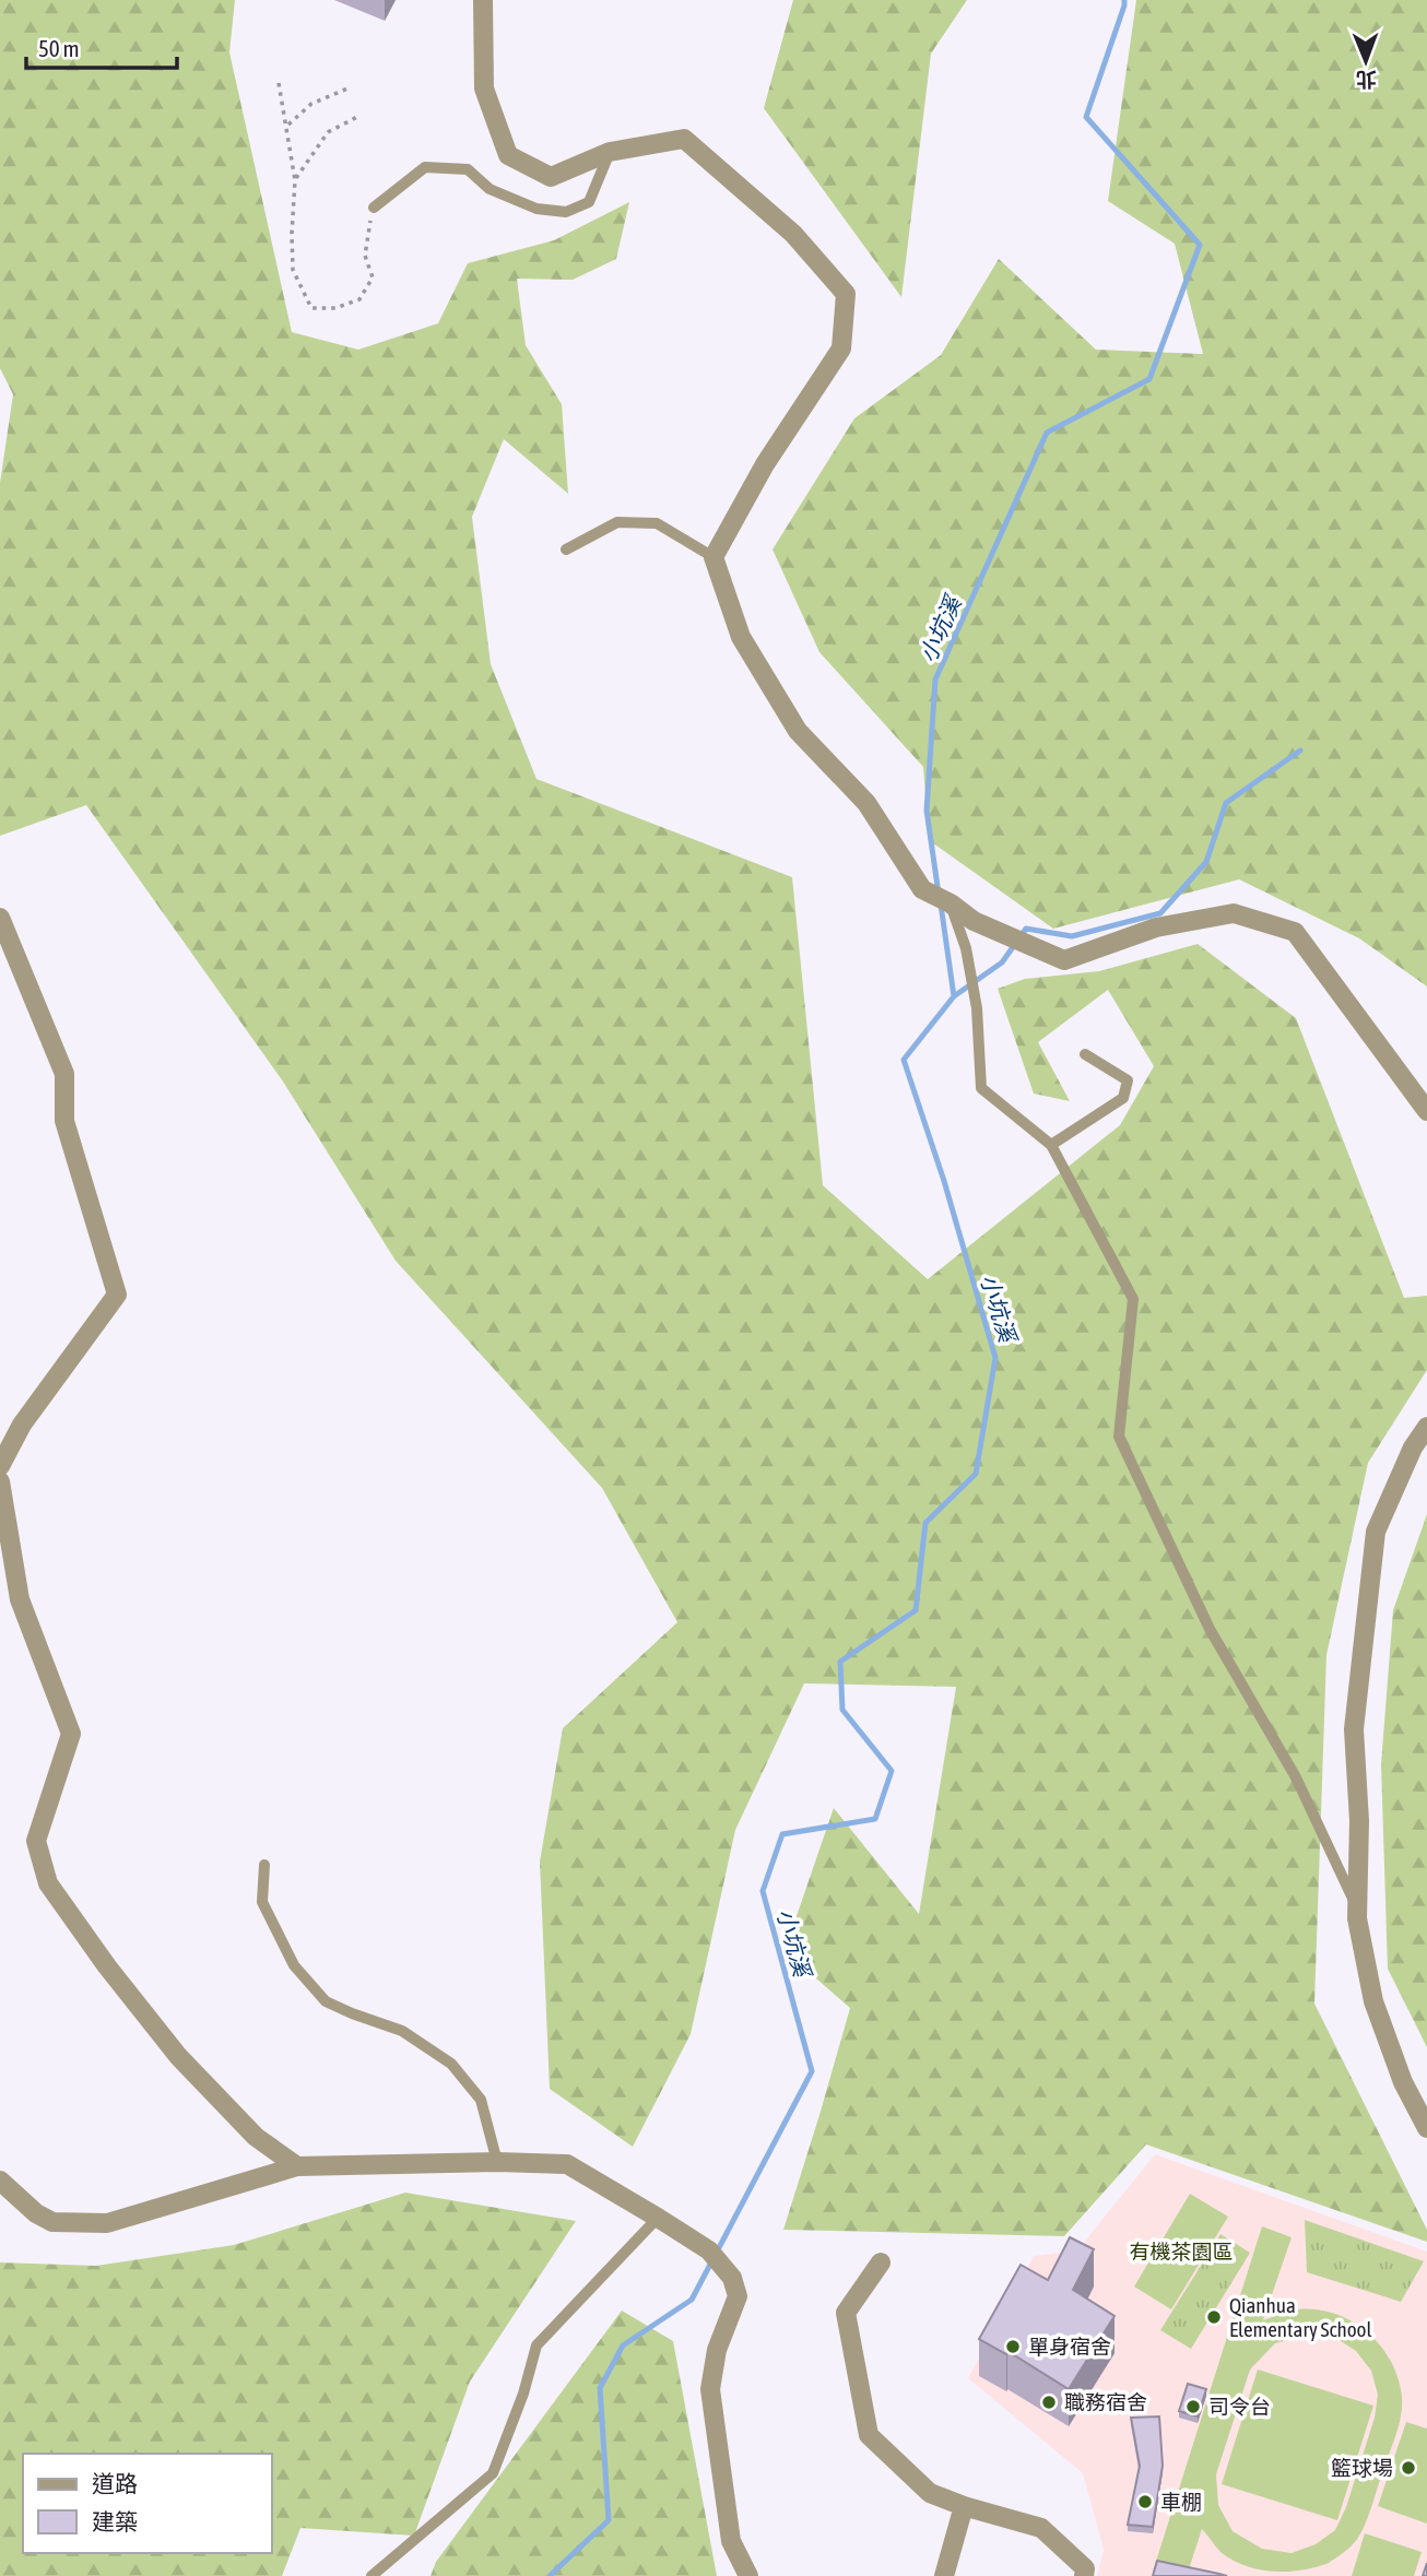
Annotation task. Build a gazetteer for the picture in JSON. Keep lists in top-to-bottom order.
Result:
{
  "water": ["小坑溪"],
  "parks": ["有機茶園區"],
  "places": [
    "Qianhua Elementary School",
    "單身宿舍",
    "職務宿舍",
    "司令台",
    "籃球場",
    "車棚"
  ],
  "legend": ["道路", "建築"],
  "scale_bar": "50 m",
  "north": "bottom"
}
